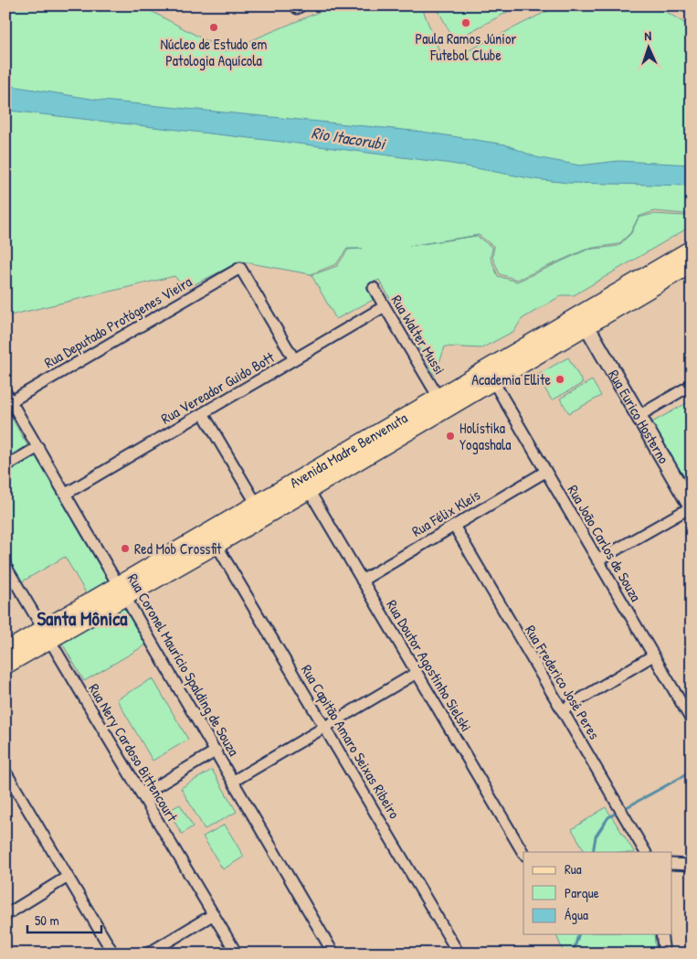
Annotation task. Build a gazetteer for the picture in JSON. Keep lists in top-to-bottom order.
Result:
{
  "streets": {
    "main road": ["Avenida Madre Benvenuta"],
    "street": [
      "Rua Deputado Protógenes Vieira",
      "Rua Walter Mussi",
      "Rua Vereador Guido Bott",
      "Rua Eurico Hosterno",
      "Rua Félix Kleis",
      "Rua João Carlos de Souza",
      "Rua Coronel Maurício Spalding de Souza",
      "Rua Doutor Agostinho Sielski",
      "Rua Frederico José Peres",
      "Rua Capitão Amaro Seixas Ribeiro",
      "Rua Nery Cardoso Bittencourt"
    ]
  },
  "crossings": [
    ["Rua Deputado Protógenes Vieira", "Rua Vereador Guido Bott"],
    ["Rua Deputado Protógenes Vieira", "Rua Coronel Maurício Spalding de Souza"],
    ["Rua Walter Mussi", "Rua Vereador Guido Bott"],
    ["Rua Walter Mussi", "Avenida Madre Benvenuta"],
    ["Rua Vereador Guido Bott", "Rua Coronel Maurício Spalding de Souza"],
    ["Rua Eurico Hosterno", "Avenida Madre Benvenuta"],
    ["Avenida Madre Benvenuta", "Rua João Carlos de Souza"],
    ["Avenida Madre Benvenuta", "Rua Coronel Maurício Spalding de Souza"],
    ["Avenida Madre Benvenuta", "Rua Doutor Agostinho Sielski"],
    ["Avenida Madre Benvenuta", "Rua Capitão Amaro Seixas Ribeiro"],
    ["Avenida Madre Benvenuta", "Rua Nery Cardoso Bittencourt"],
    ["Rua Félix Kleis", "Rua João Carlos de Souza"],
    ["Rua Félix Kleis", "Rua Doutor Agostinho Sielski"],
    ["Rua Félix Kleis", "Rua Frederico José Peres"]
  ],
  "districts": ["Santa Mônica"],
  "water": ["Rio Itacorubi"],
  "places": [
    "Paula Ramos Júnior Futebol Clube",
    "Núcleo de Estudo em Patologia Aquícola",
    "Academia Ellite",
    "Holístika Yogashala",
    "Red Mob Crossfit"
  ],
  "legend": ["Rua", "Parque", "Água"],
  "scale_bar": "50 m",
  "north": "top"
}
